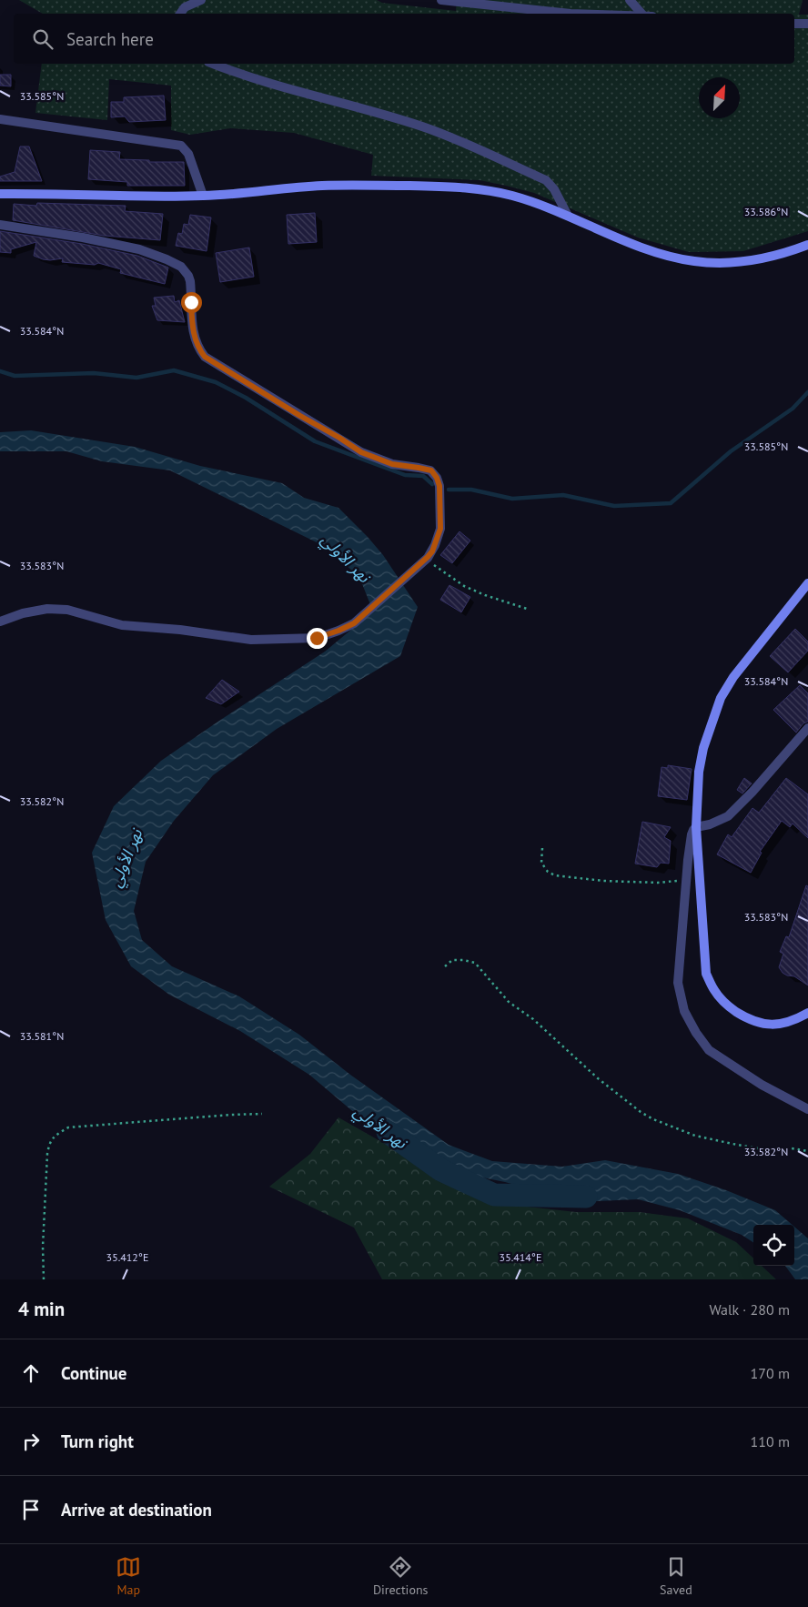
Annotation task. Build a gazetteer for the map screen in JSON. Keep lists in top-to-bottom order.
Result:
{
  "water": ["نهر الأولي"],
  "north": "top right",
  "page": {
    "search": "Search here",
    "heading": ["4 min", "Walk · 280 m"],
    "list": [
      ["Continue", "170 m"],
      ["Turn right", "110 m"],
      "Arrive at destination"
    ],
    "nav": ["Map", "Directions", "Saved"]
  },
  "coordinates": [
    "33.585°N",
    "33.586°N",
    "33.584°N",
    "33.583°N",
    "33.582°N",
    "33.581°N",
    "35.412°E",
    "35.414°E"
  ]
}
